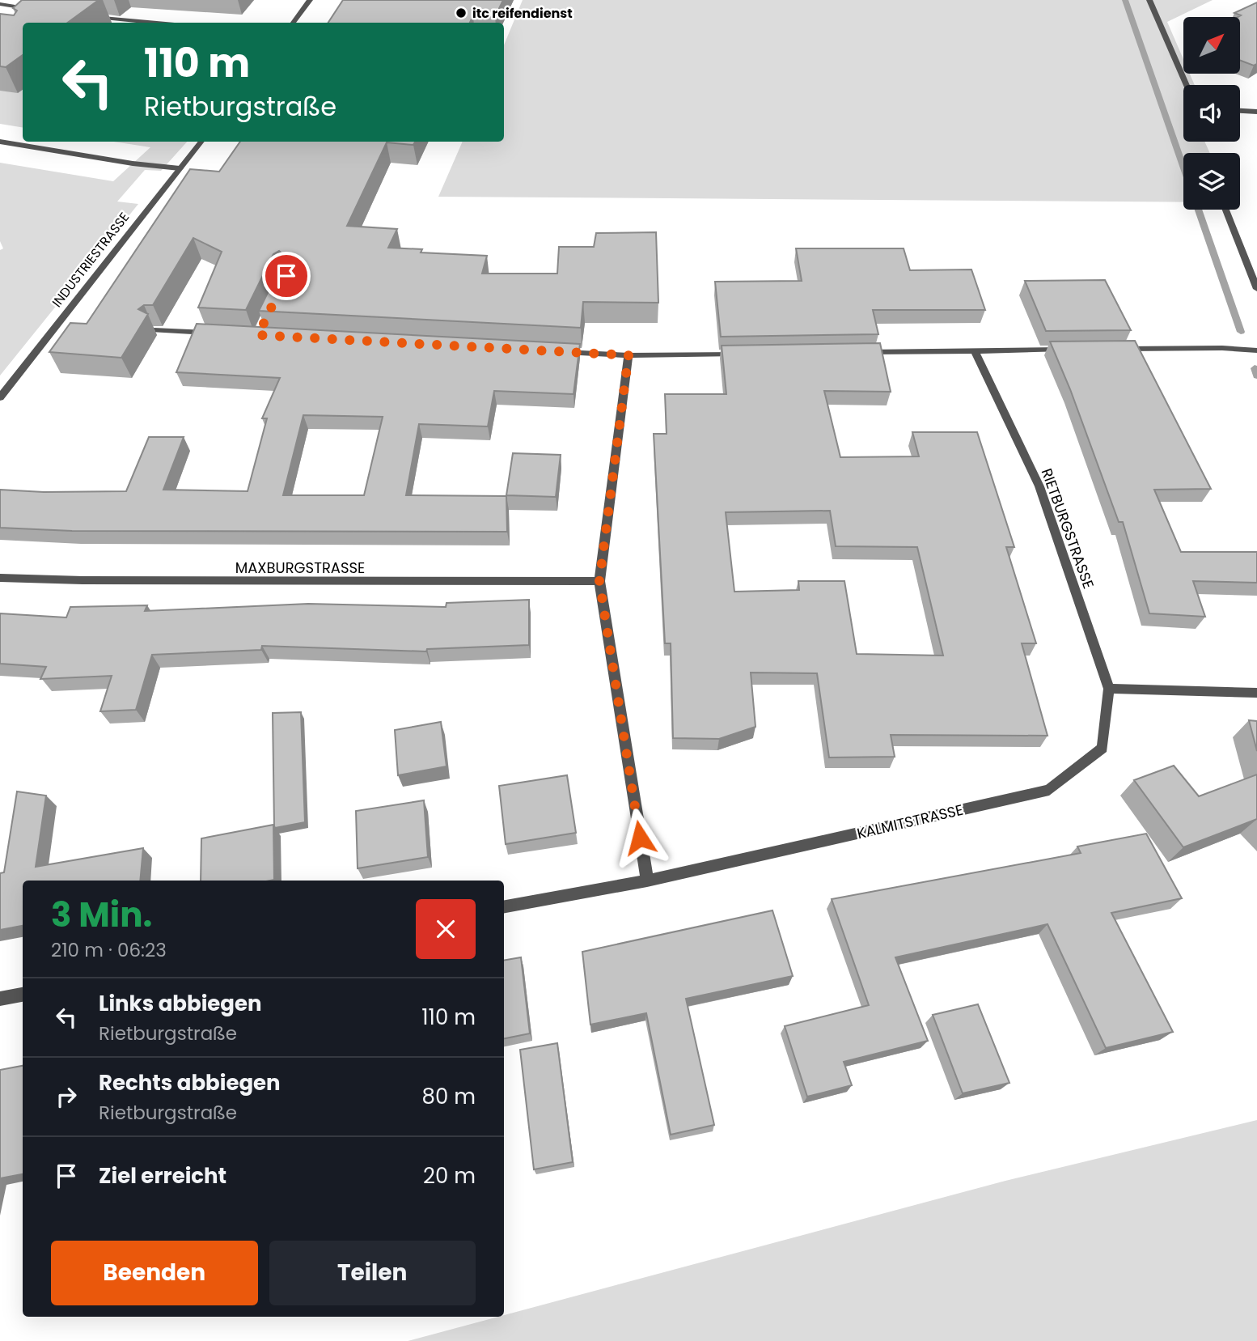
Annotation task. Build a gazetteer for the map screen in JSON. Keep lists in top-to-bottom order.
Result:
{
  "streets": {
    "street": [
      "INDUSTRIESTRASSE",
      "RIETBURGSTRASSE",
      "MAXBURGSTRASSE",
      "KALMITSTRASSE"
    ]
  },
  "crossings": [
    ["RIETBURGSTRASSE", "KALMITSTRASSE"]
  ],
  "places": ["itc reifendienst"],
  "north": "top right",
  "page": {
    "turn": ["110 m", "Rietburgstraße"],
    "heading": ["3 Min.", "210 m · 06:23"],
    "list": [
      {
        "name": "Links abbiegen",
        "note": "Rietburgstraße",
        "value": "110 m"
      },
      {
        "name": "Rechts abbiegen",
        "note": "Rietburgstraße",
        "value": "80 m"
      },
      {
        "name": "Ziel erreicht",
        "value": "20 m"
      }
    ],
    "buttons": ["Beenden", "Teilen"]
  }
}
